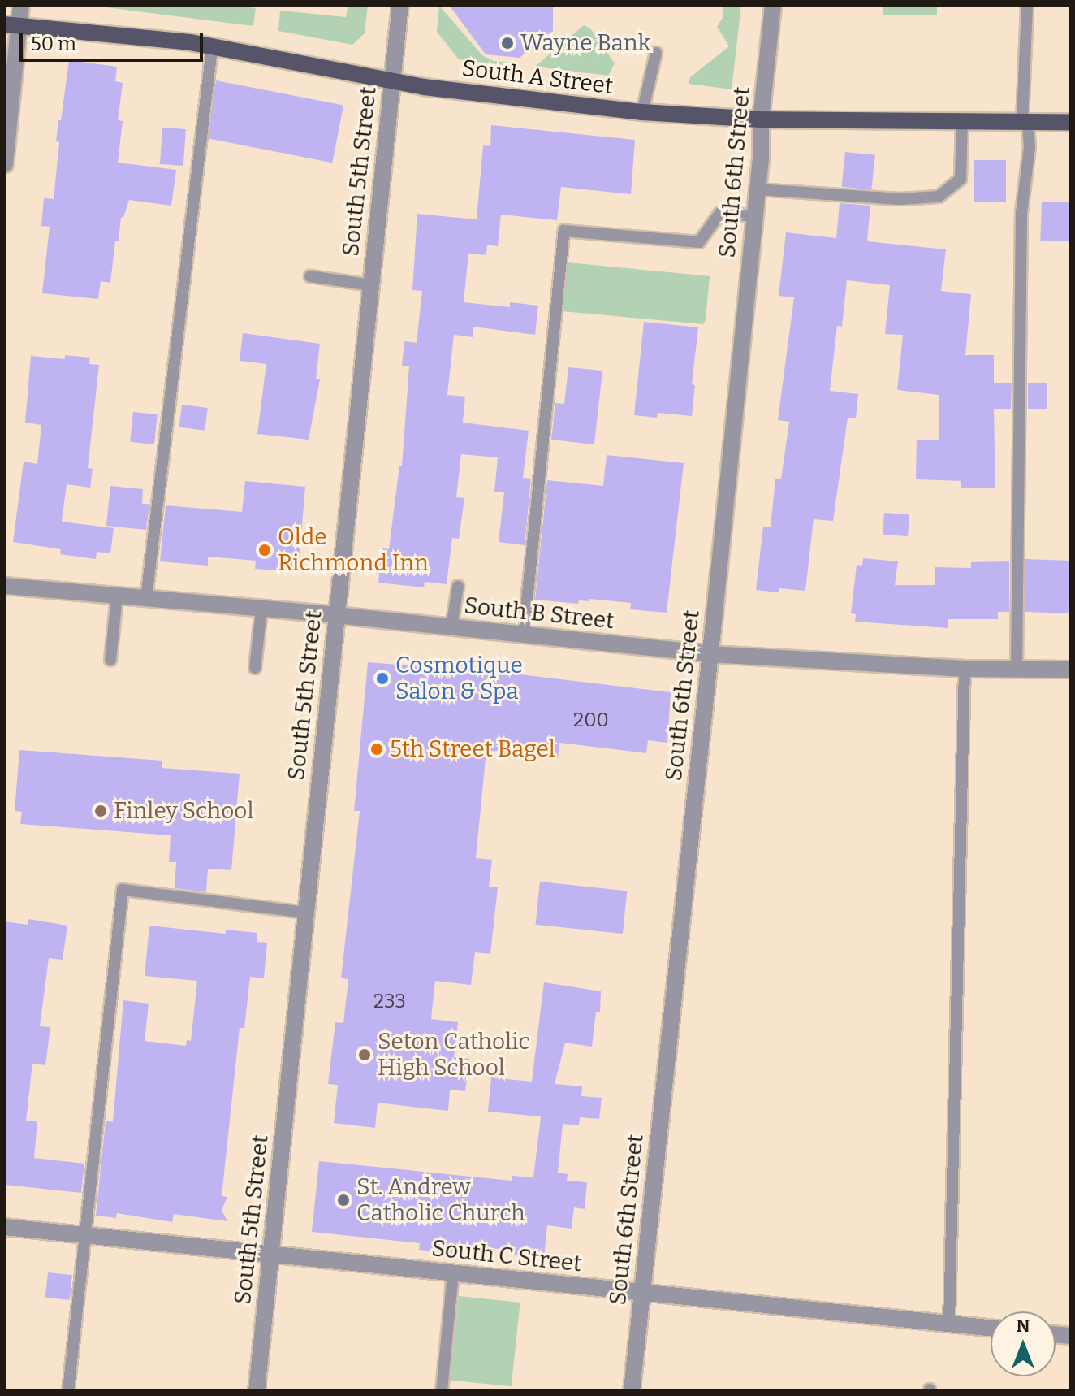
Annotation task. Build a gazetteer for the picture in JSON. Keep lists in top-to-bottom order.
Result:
{
  "streets": {
    "main road": ["South A Street"],
    "street": [
      "South 5th Street",
      "South 6th Street",
      "South B Street",
      "South C Street"
    ]
  },
  "crossings": [
    ["South A Street", "South 5th Street"],
    ["South A Street", "South 6th Street"],
    ["South 5th Street", "South B Street"],
    ["South 5th Street", "South C Street"],
    ["South 6th Street", "South B Street"],
    ["South 6th Street", "South C Street"]
  ],
  "places": [
    "Wayne Bank",
    "Olde Richmond Inn",
    "Cosmotique Salon & Spa",
    "5th Street Bagel",
    "Finley School",
    "Seton Catholic High School",
    "St. Andrew Catholic Church"
  ],
  "house_numbers": ["200", "233"],
  "scale_bar": "50 m",
  "north": "top"
}
